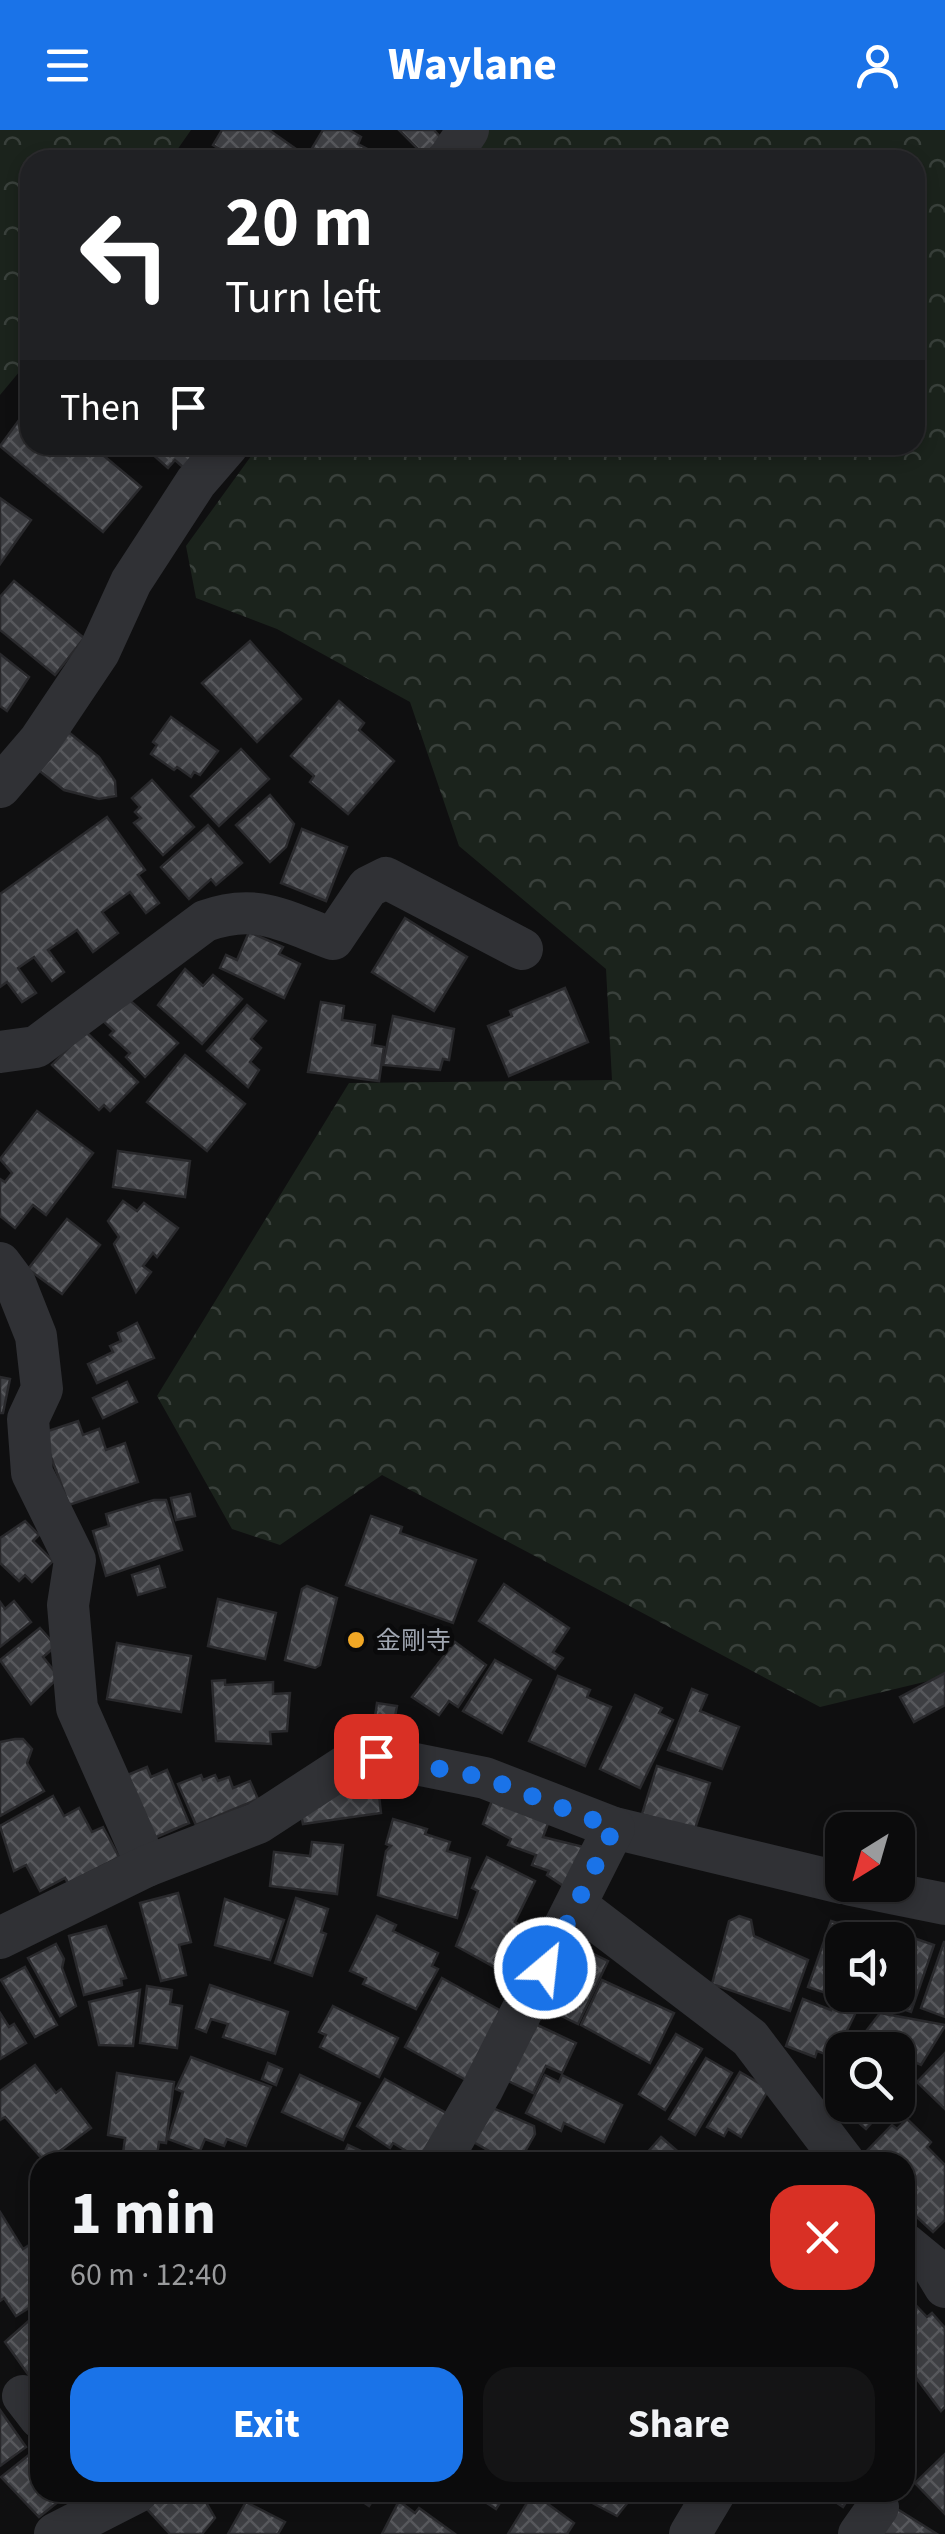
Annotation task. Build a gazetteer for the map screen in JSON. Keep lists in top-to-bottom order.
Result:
{
  "places": ["金剛寺"],
  "north": "bottom left",
  "page": {
    "header": "Waylane",
    "turn": ["20 m", "Turn left"],
    "then": "Then",
    "heading": ["1 min", "60 m · 12:40"],
    "buttons": ["Exit", "Share"]
  }
}
